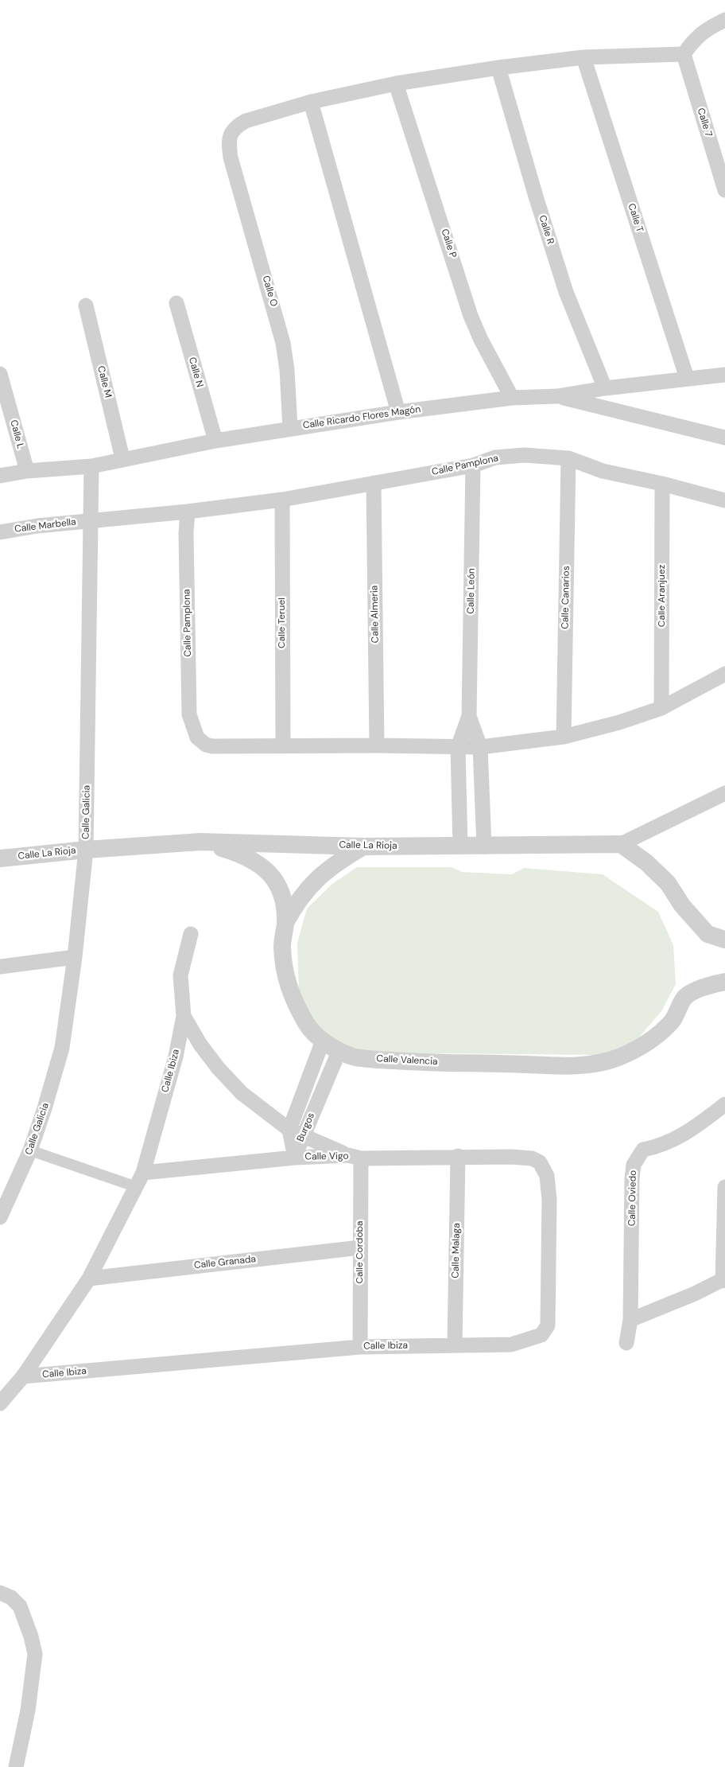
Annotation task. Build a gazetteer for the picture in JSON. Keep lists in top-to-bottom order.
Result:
{
  "streets": {
    "street": [
      "Calle 7",
      "Calle T",
      "Calle R",
      "Calle P",
      "Calle O",
      "Calle N",
      "Calle M",
      "Calle Ricardo Flores Magón",
      "Calle L",
      "Calle Pamplona",
      "Calle Marbella",
      "Calle León",
      "Calle Aranjuez",
      "Calle Canarios",
      "Calle Almeria",
      "Calle Teruel",
      "Calle Galicia",
      "Calle La Rioja",
      "Calle Valencia",
      "Calle Ibiza",
      "Burgos",
      "Calle Vigo",
      "Calle Oviedo",
      "Calle Malaga",
      "Calle Cordoba",
      "Calle Granada"
    ]
  },
  "crossings": [
    ["Calle 7", "Calle O"],
    ["Calle T", "Calle O"],
    ["Calle T", "Calle Ricardo Flores Magón"],
    ["Calle R", "Calle O"],
    ["Calle R", "Calle Ricardo Flores Magón"],
    ["Calle P", "Calle O"],
    ["Calle P", "Calle Ricardo Flores Magón"],
    ["Calle O", "Calle Ricardo Flores Magón"],
    ["Calle N", "Calle Ricardo Flores Magón"],
    ["Calle M", "Calle Ricardo Flores Magón"],
    ["Calle Ricardo Flores Magón", "Calle L"],
    ["Calle Ricardo Flores Magón", "Calle Galicia"],
    ["Calle Pamplona", "Calle Marbella"],
    ["Calle Pamplona", "Calle León"],
    ["Calle Pamplona", "Calle Aranjuez"],
    ["Calle Pamplona", "Calle Canarios"],
    ["Calle Pamplona", "Calle Almeria"],
    ["Calle Pamplona", "Calle Teruel"],
    ["Calle Marbella", "Calle Galicia"],
    ["Calle León", "Calle La Rioja"],
    ["Calle Galicia", "Calle La Rioja"],
    ["Calle La Rioja", "Calle Valencia"],
    ["Calle Valencia", "Burgos"],
    ["Calle Ibiza", "Burgos"],
    ["Calle Ibiza", "Calle Vigo"],
    ["Calle Ibiza", "Calle Malaga"],
    ["Calle Ibiza", "Calle Cordoba"],
    ["Calle Ibiza", "Calle Granada"],
    ["Burgos", "Calle Vigo"],
    ["Calle Vigo", "Calle Malaga"],
    ["Calle Vigo", "Calle Cordoba"],
    ["Calle Cordoba", "Calle Granada"]
  ]
}
